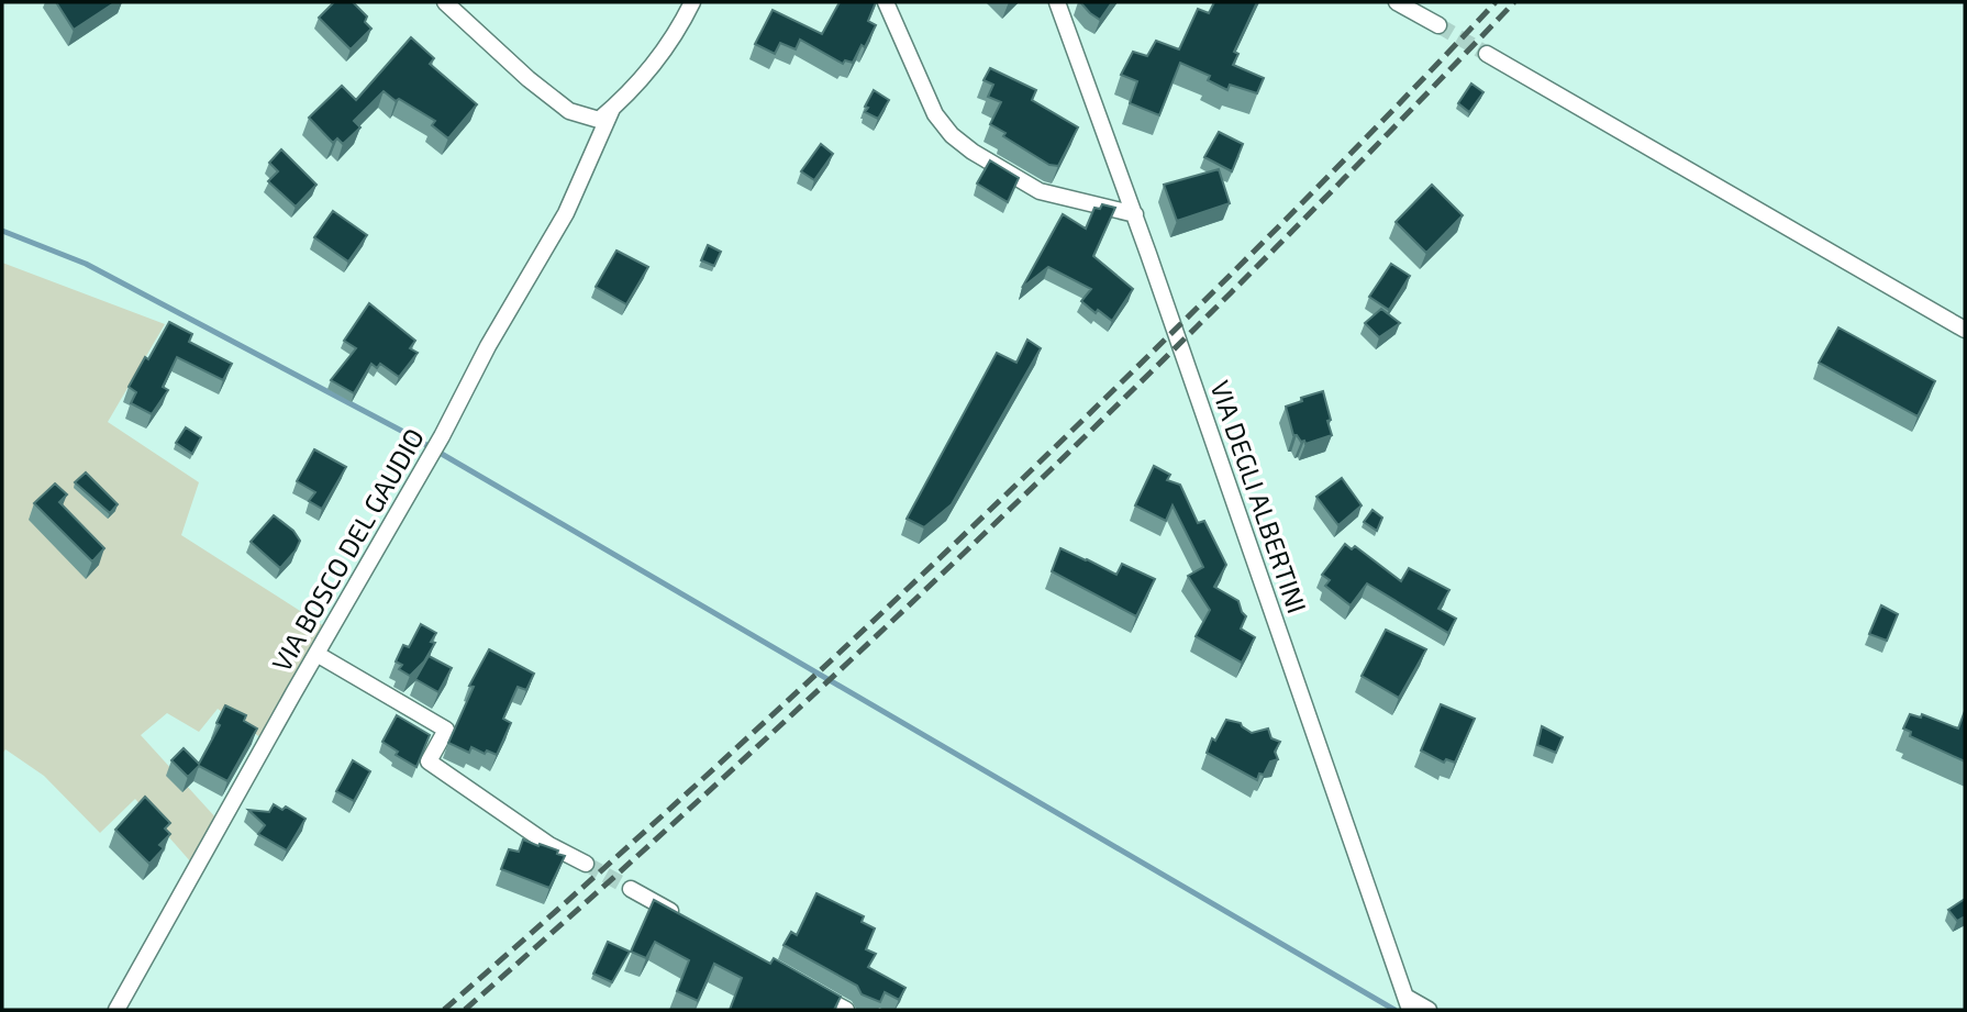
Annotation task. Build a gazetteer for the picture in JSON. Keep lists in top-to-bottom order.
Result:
{
  "streets": {
    "street": ["VIA DEGLI ALBERTINI", "VIA BOSCO DEL GAUDIO"]
  }
}
